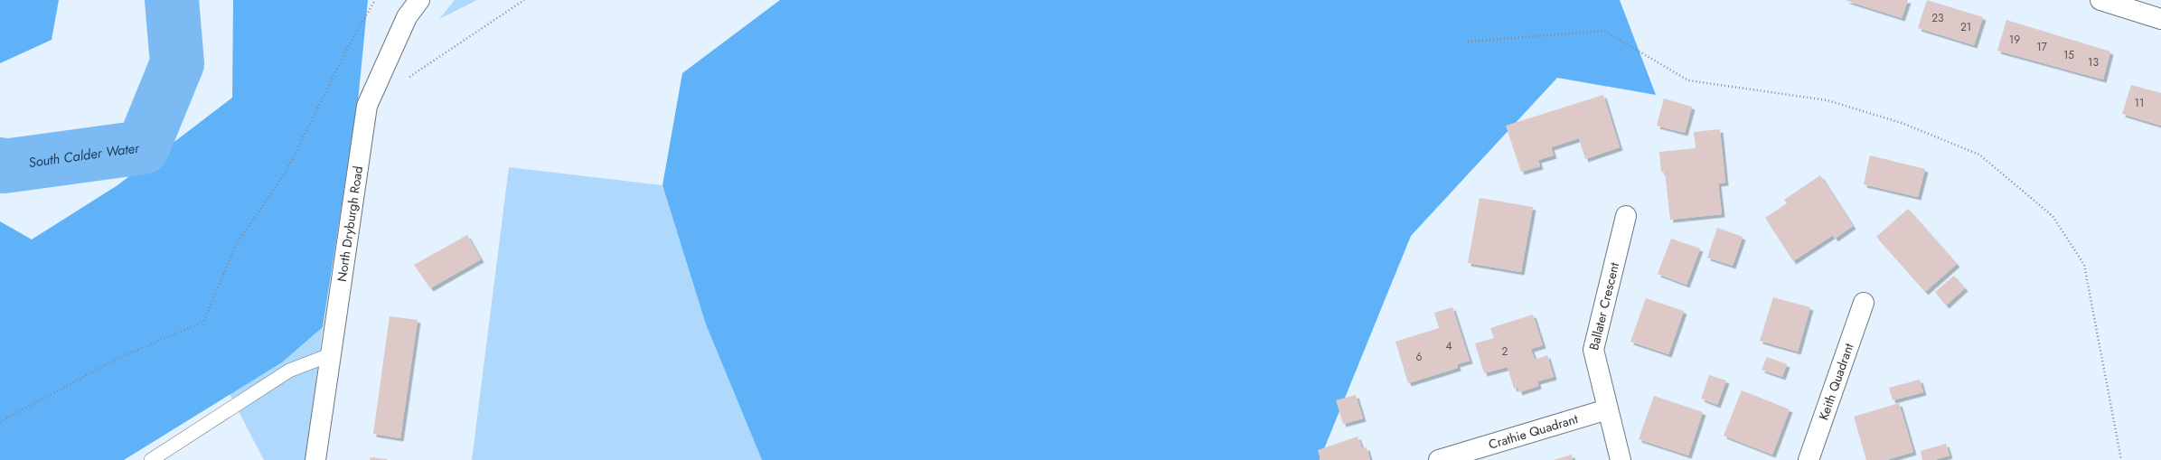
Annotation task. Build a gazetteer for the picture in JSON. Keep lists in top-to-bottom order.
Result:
{
  "streets": {
    "street": [
      "North Dryburgh Road",
      "Ballater Crescent",
      "Keith Quadrant",
      "Crathie Quadrant"
    ]
  },
  "crossings": [
    ["Ballater Crescent", "Crathie Quadrant"]
  ],
  "water": ["South Calder Water"],
  "house_numbers": [
    "23",
    "21",
    "19",
    "17",
    "15",
    "13",
    "11",
    "4",
    "2",
    "6"
  ]
}
